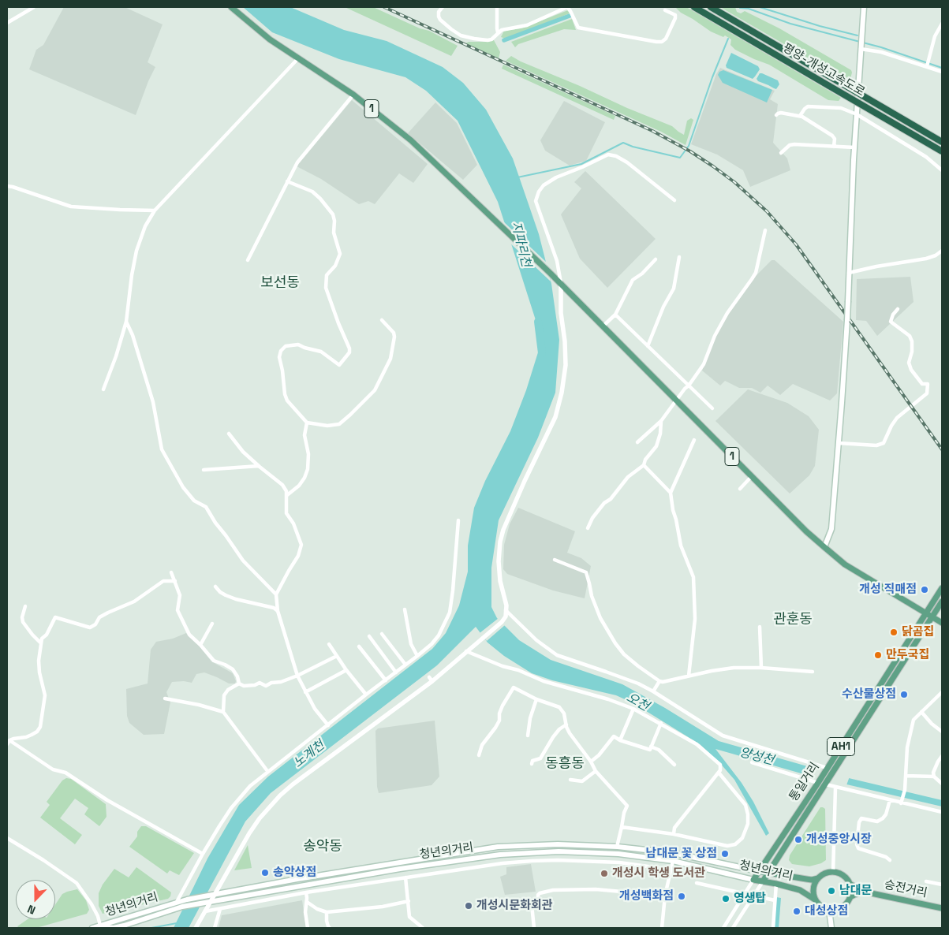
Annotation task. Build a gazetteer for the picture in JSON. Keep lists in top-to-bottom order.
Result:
{
  "streets": {
    "highway": ["평양-개성고속도로"],
    "main road": [
      "1",
      "AH1",
      "통일거리",
      "청년의거리",
      "승전거리"
    ]
  },
  "crossings": [
    ["1", "통일거리"],
    ["통일거리", "청년의거리"]
  ],
  "districts": [
    "보선동",
    "관훈동",
    "동흥동",
    "송악동"
  ],
  "water": [
    "지파리천",
    "오천",
    "노계천",
    "양성천"
  ],
  "places": [
    "개성 직매점",
    "닭곰집",
    "만두국집",
    "수산물상점",
    "개성중앙시장",
    "남대문 꽃 상점",
    "송악상점",
    "개성시 학생 도서관",
    "남대문",
    "개성백화점",
    "영생탑",
    "개성시문화회관",
    "대성상점"
  ],
  "north": "bottom"
}
